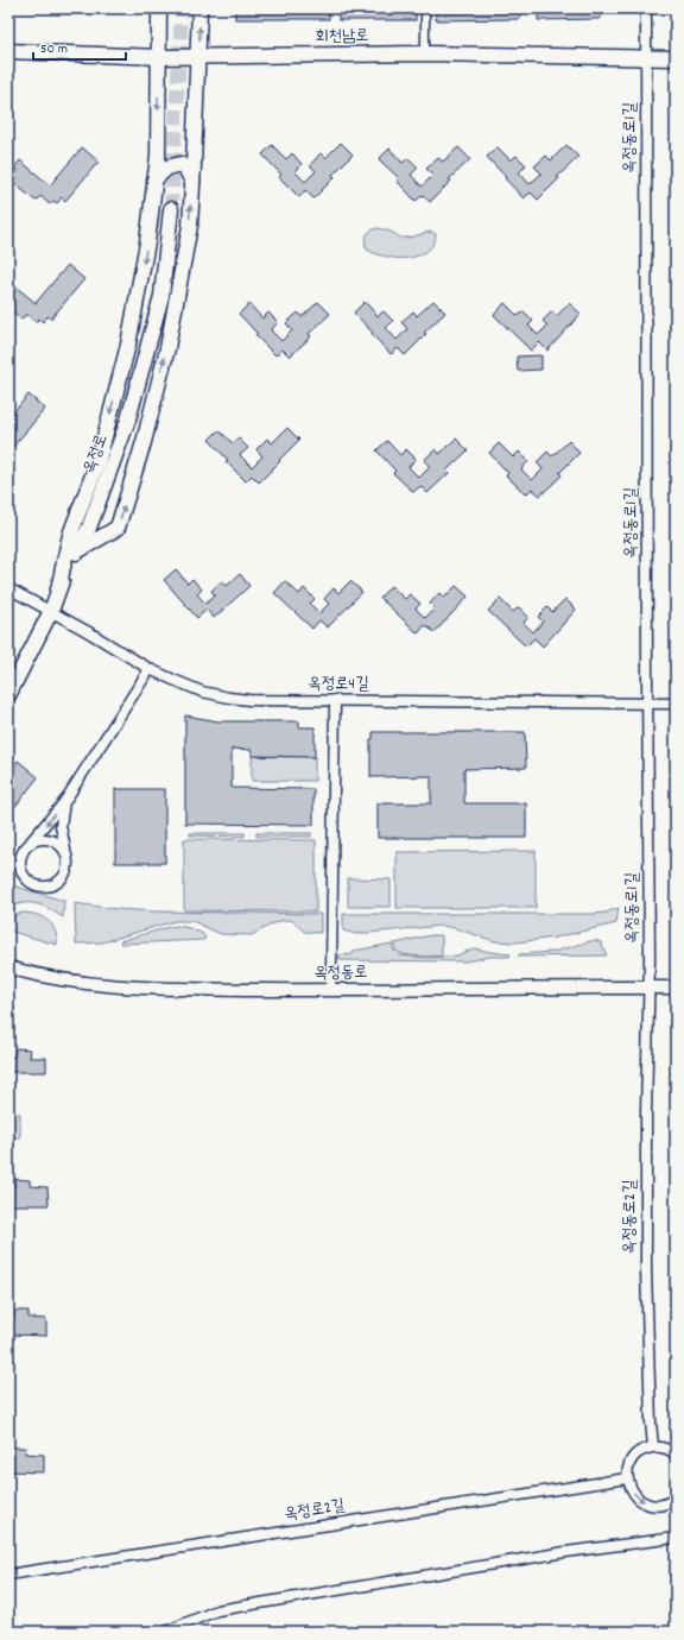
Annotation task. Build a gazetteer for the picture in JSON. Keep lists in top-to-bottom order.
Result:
{
  "streets": {
    "main road": ["회천남로", "옥정로"],
    "street": [
      "옥정동로1길",
      "옥정로4길",
      "옥정동로",
      "옥정동로2길",
      "옥정로2길"
    ]
  },
  "crossings": [
    ["회천남로", "옥정동로1길"],
    ["옥정동로1길", "옥정로4길"],
    ["옥정동로1길", "옥정동로"],
    ["옥정동로1길", "옥정동로2길"],
    ["옥정로", "옥정로4길"],
    ["옥정동로", "옥정동로2길"]
  ],
  "scale_bar": "50 m"
}
